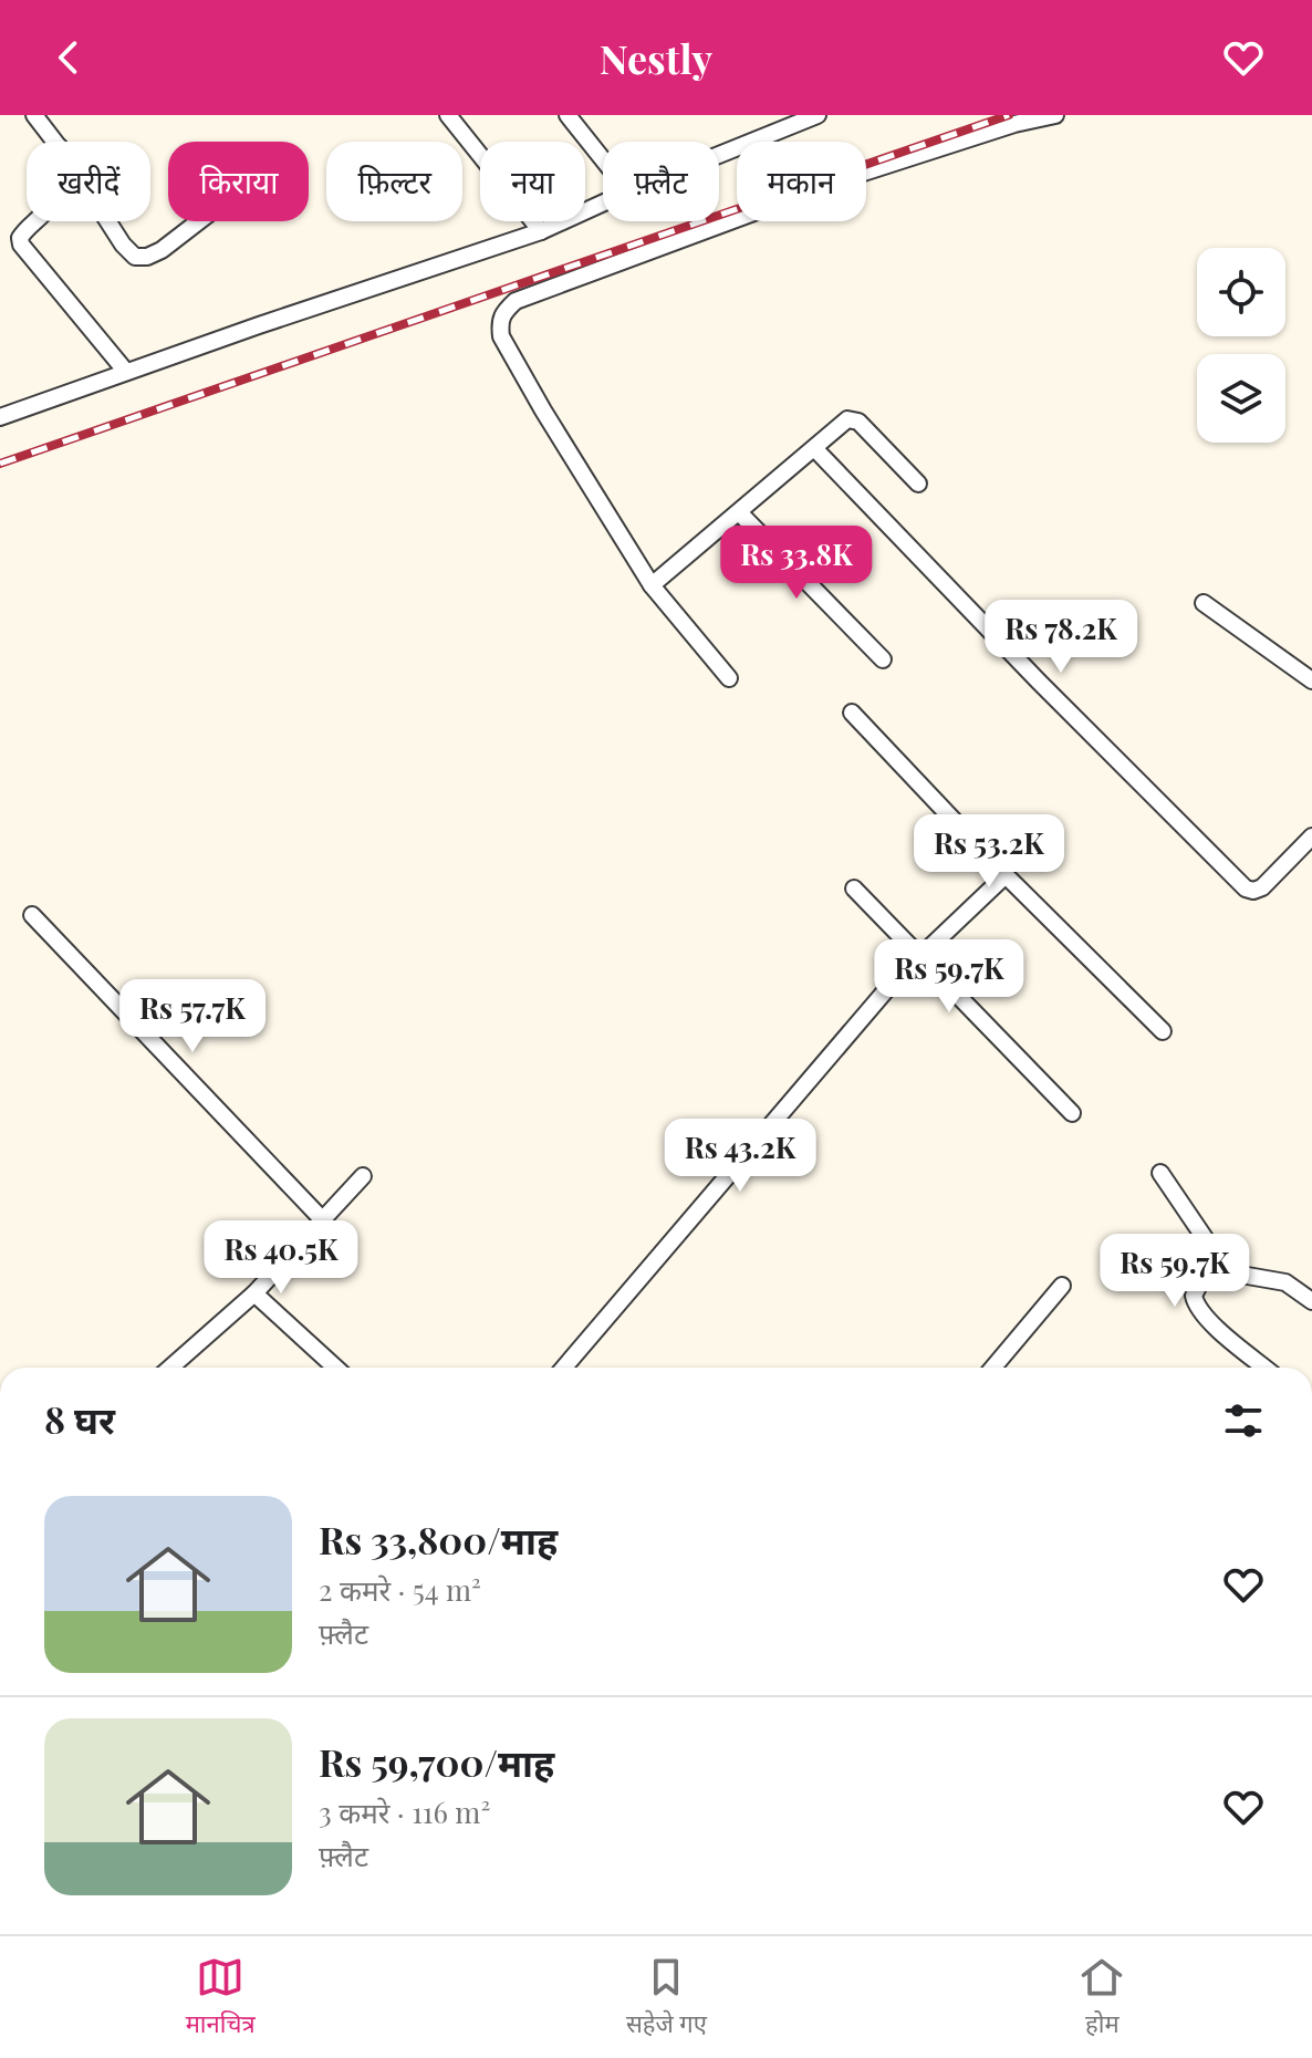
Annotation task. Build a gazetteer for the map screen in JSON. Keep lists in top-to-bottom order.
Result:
{
  "page": {
    "header": "Nestly",
    "chip": [
      "खरीदें",
      "किराया",
      "फ़िल्टर",
      "नया",
      "फ़्लैट",
      "मकान"
    ],
    "price": [
      "Rs 33.8K",
      "Rs 78.2K",
      "Rs 53.2K",
      "Rs 59.7K",
      "Rs 57.7K",
      "Rs 43.2K",
      "Rs 40.5K",
      "Rs 59.7K"
    ],
    "heading": "8 घर",
    "list": [
      {
        "name": "Rs 33,800/माह",
        "note": "2 कमरे · 54 m² · फ़्लैट"
      },
      {
        "name": "Rs 59,700/माह",
        "note": "3 कमरे · 116 m² · फ़्लैट"
      }
    ],
    "tabs": ["मानचित्र", "सहेजे गए", "होम"]
  }
}
